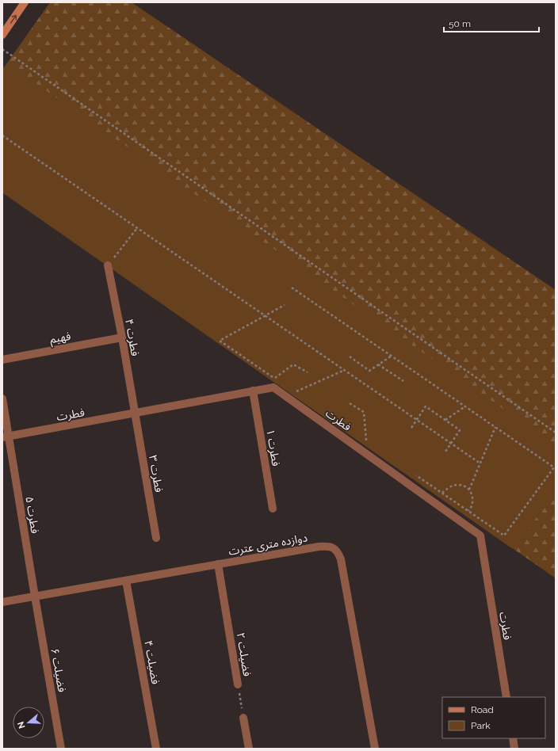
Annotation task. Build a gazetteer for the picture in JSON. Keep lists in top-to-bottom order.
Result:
{
  "streets": {
    "street": [
      "فهیم",
      "فطرت ۴",
      "فطرت",
      "فطرت ۱",
      "فطرت ۳",
      "فطرت ۵",
      "دوازده متری عترت",
      "فضیلت ۲",
      "فضیلت ۴",
      "فضیلت ۶"
    ]
  },
  "crossings": [
    ["فهیم", "فطرت ۴"],
    ["فطرت ۴", "فطرت"],
    ["فطرت ۴", "فطرت ۳"],
    ["فطرت", "فطرت ۱"],
    ["فطرت", "فطرت ۳"],
    ["فطرت", "فطرت ۵"],
    ["فطرت ۵", "دوازده متری عترت"],
    ["فطرت ۵", "فضیلت ۶"],
    ["دوازده متری عترت", "فضیلت ۲"],
    ["دوازده متری عترت", "فضیلت ۴"],
    ["دوازده متری عترت", "فضیلت ۶"]
  ],
  "legend": ["Road", "Park"],
  "scale_bar": "50 m",
  "north": "left"
}
